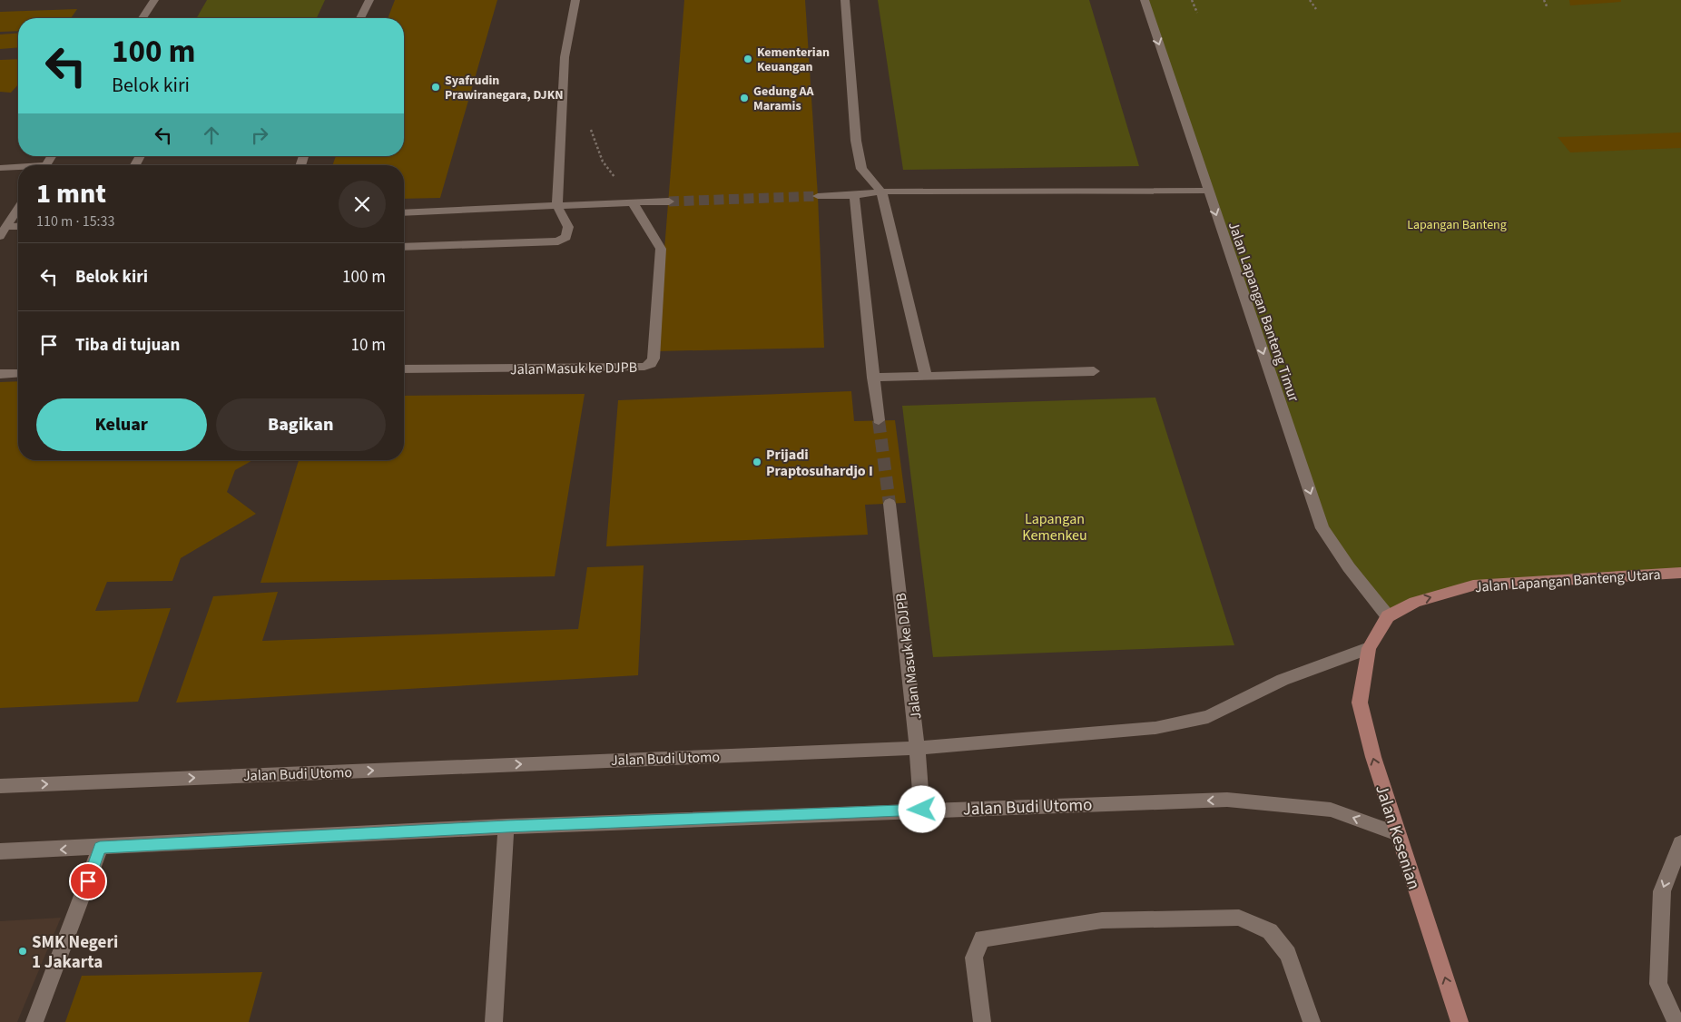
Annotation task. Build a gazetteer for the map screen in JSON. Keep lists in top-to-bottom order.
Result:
{
  "streets": {
    "main road": ["Jalan Lapangan Banteng Utara", "Jalan Kesenian"],
    "street": ["Jalan Lapangan Banteng Timur", "Jalan Masuk ke DJPB", "Jalan Budi Utomo"]
  },
  "crossings": [
    ["Jalan Lapangan Banteng Timur", "Jalan Lapangan Banteng Utara"],
    ["Jalan Masuk ke DJPB", "Jalan Budi Utomo"],
    ["Jalan Budi Utomo", "Jalan Kesenian"]
  ],
  "one_way": ["Jalan Lapangan Banteng Timur", "Jalan Lapangan Banteng Utara", "Jalan Kesenian"],
  "parks": ["Lapangan Banteng", "Lapangan Kemenkeu"],
  "places": [
    "Kementerian Keuangan",
    "Syafrudin Prawiranegara, DJKN",
    "Gedung AA Maramis",
    "Prijadi Praptosuhardjo I",
    "SMK Negeri 1 Jakarta"
  ],
  "page": {
    "turn": ["100 m", "Belok kiri"],
    "heading": ["1 mnt", "110 m · 15:33"],
    "list": [
      {
        "name": "Belok kiri",
        "value": "100 m"
      },
      {
        "name": "Tiba di tujuan",
        "value": "10 m"
      }
    ],
    "buttons": ["Keluar", "Bagikan"]
  }
}
